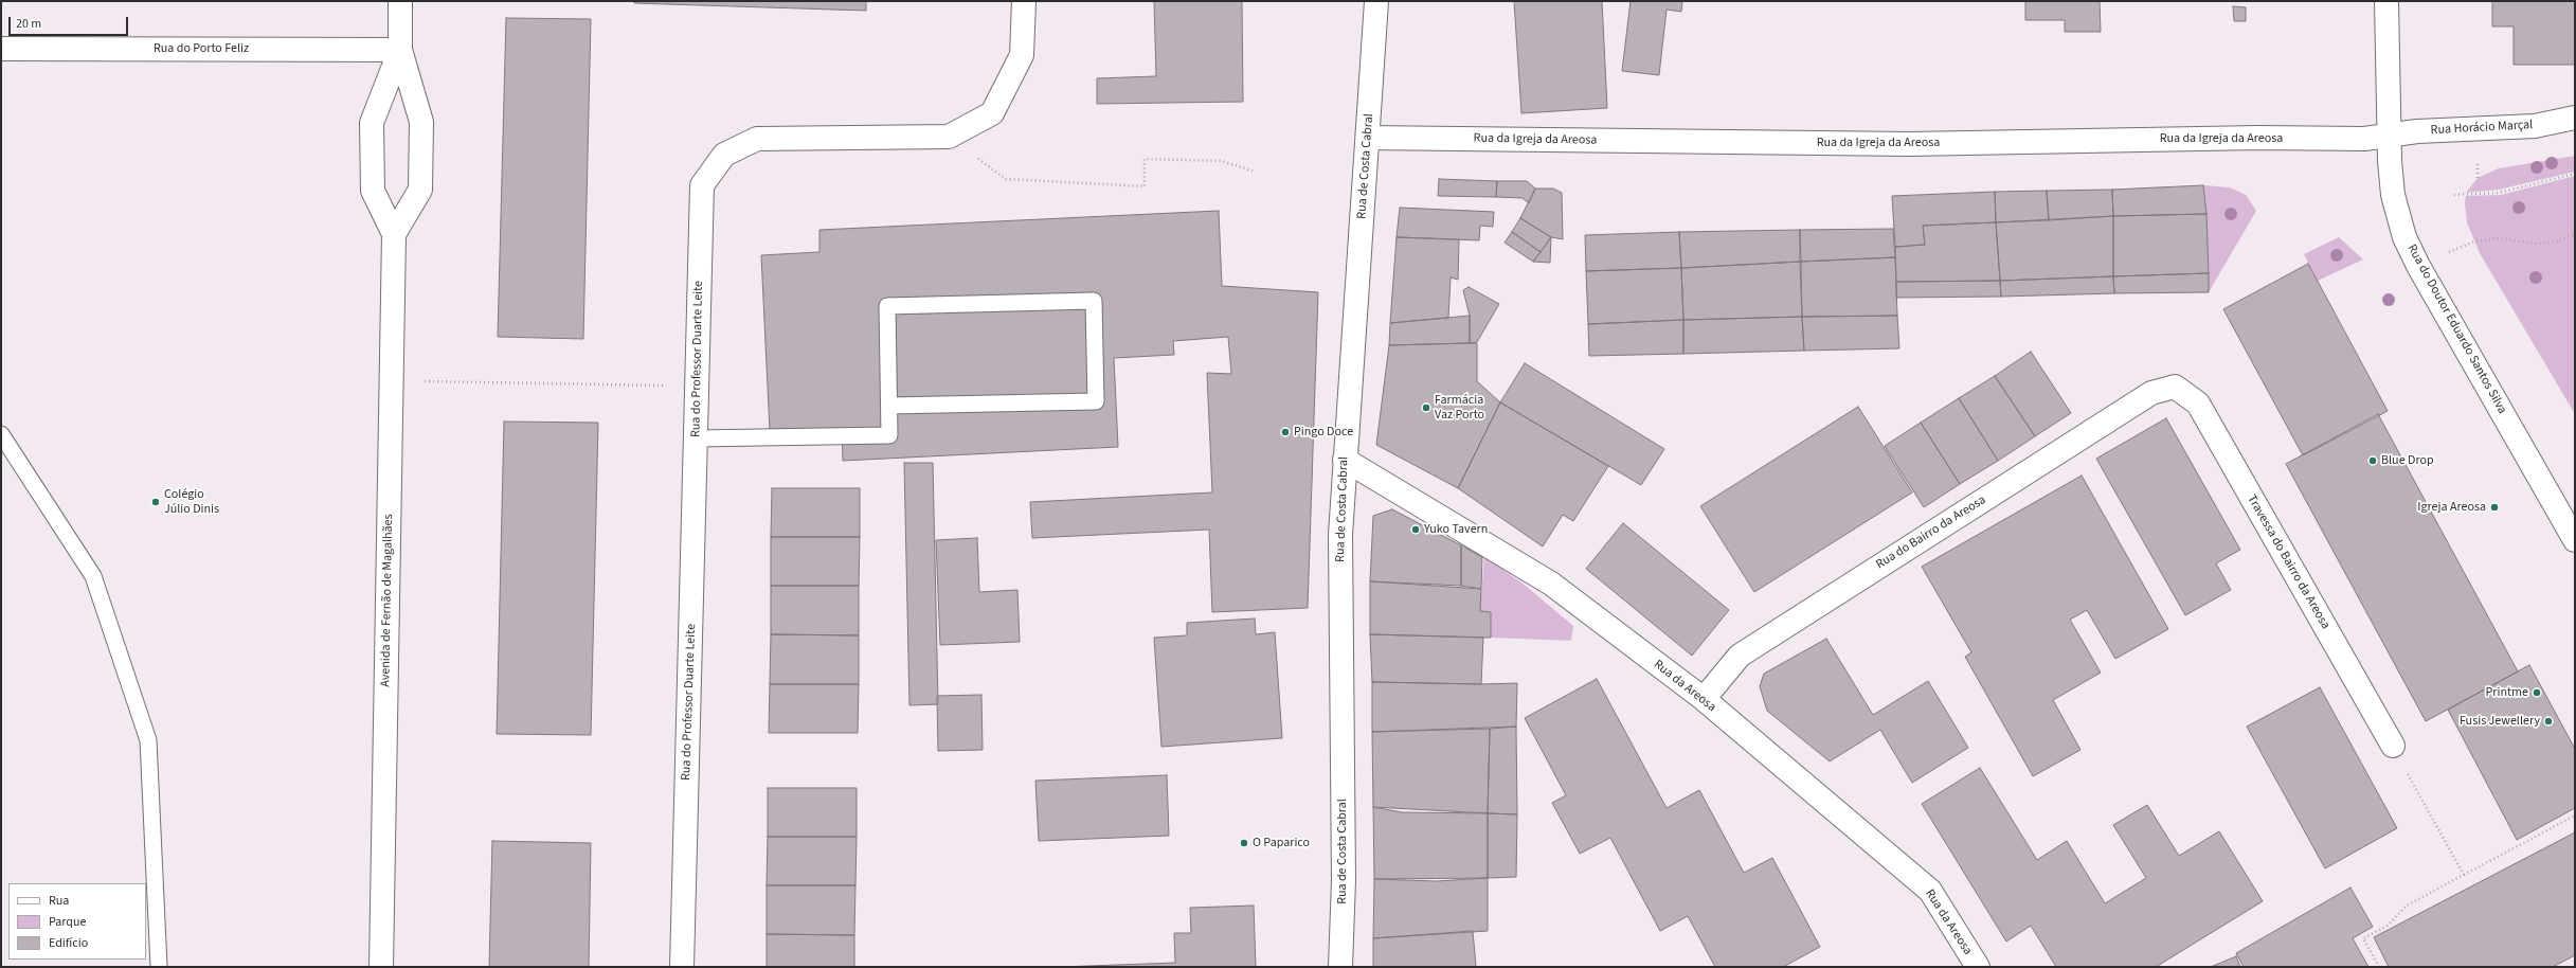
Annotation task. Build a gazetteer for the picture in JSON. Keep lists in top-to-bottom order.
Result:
{
  "streets": {
    "street": [
      "Rua do Porto Feliz",
      "Rua Horácio Marçal",
      "Rua da Igreja da Areosa",
      "Rua de Costa Cabral",
      "Rua do Doutor Eduardo Santos Silva",
      "Rua do Professor Duarte Leite",
      "Rua do Bairro da Areosa",
      "Travessa do Bairro da Areosa",
      "Avenida de Fernão de Magalhães",
      "Rua da Areosa"
    ]
  },
  "crossings": [
    ["Rua do Porto Feliz", "Avenida de Fernão de Magalhães"],
    ["Rua Horácio Marçal", "Rua da Igreja da Areosa"],
    ["Rua Horácio Marçal", "Rua do Doutor Eduardo Santos Silva"],
    ["Rua da Igreja da Areosa", "Rua de Costa Cabral"],
    ["Rua da Igreja da Areosa", "Rua do Doutor Eduardo Santos Silva"],
    ["Rua de Costa Cabral", "Rua da Areosa"],
    ["Rua do Bairro da Areosa", "Travessa do Bairro da Areosa"],
    ["Rua do Bairro da Areosa", "Rua da Areosa"]
  ],
  "places": [
    "Farmácia Vaz Porto",
    "Pingo Doce",
    "Blue Drop",
    "Colégio Júlio Dinis",
    "Igreja Areosa",
    "Yuko Tavern",
    "Printme",
    "Fusis Jewellery",
    "O Paparico"
  ],
  "legend": ["Rua", "Parque", "Edifício"],
  "scale_bar": "20 m"
}
